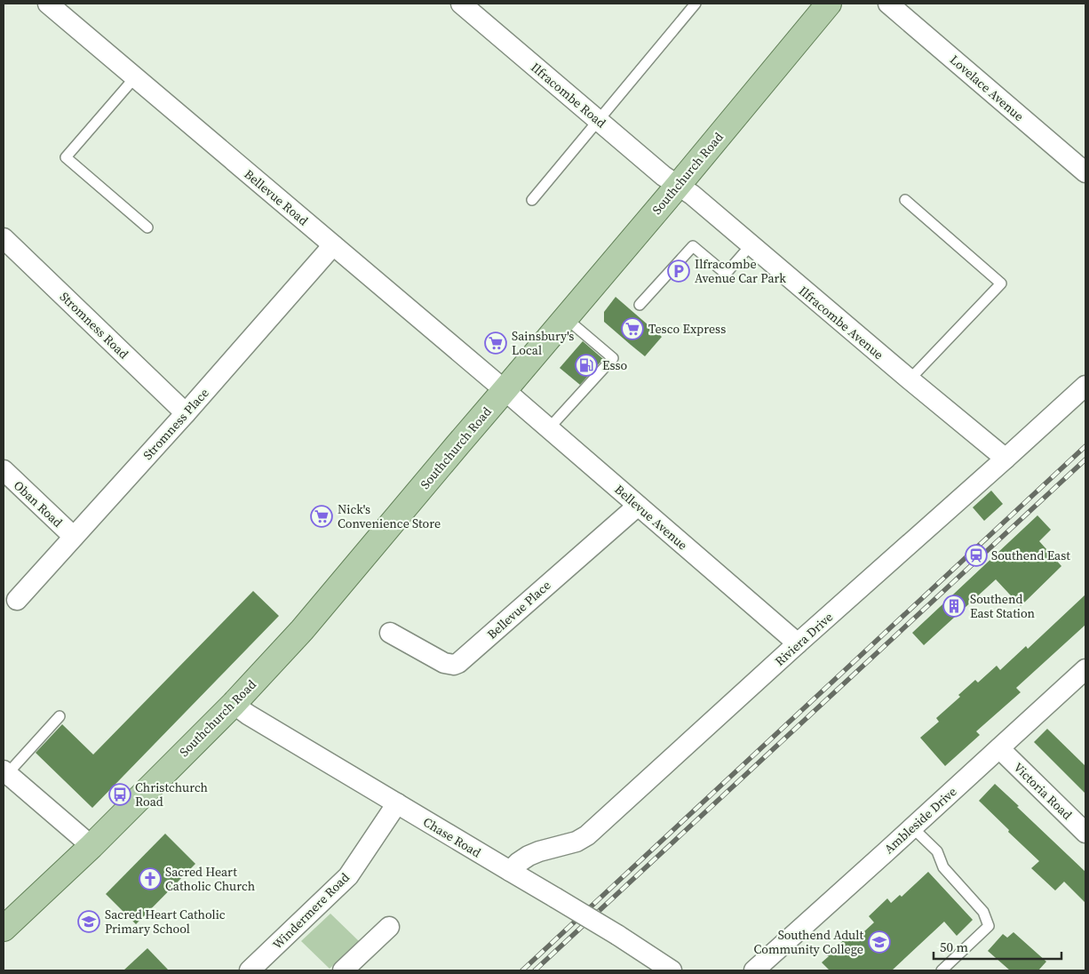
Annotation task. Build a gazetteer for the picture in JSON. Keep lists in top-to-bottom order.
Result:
{
  "streets": {
    "main road": ["Southchurch Road"],
    "street": [
      "Lovelace Avenue",
      "Ilfracombe Road",
      "Bellevue Road",
      "Ilfracombe Avenue",
      "Stromness Road",
      "Stromness Place",
      "Oban Road",
      "Bellevue Avenue",
      "Bellevue Place",
      "Riviera Drive",
      "Victoria Road",
      "Ambleside Drive",
      "Chase Road",
      "Windermere Road"
    ]
  },
  "crossings": [
    ["Ilfracombe Road", "Southchurch Road"],
    ["Ilfracombe Road", "Ilfracombe Avenue"],
    ["Southchurch Road", "Bellevue Road"],
    ["Southchurch Road", "Ilfracombe Avenue"],
    ["Southchurch Road", "Bellevue Avenue"],
    ["Southchurch Road", "Chase Road"],
    ["Bellevue Road", "Stromness Place"],
    ["Bellevue Road", "Bellevue Avenue"],
    ["Ilfracombe Avenue", "Riviera Drive"],
    ["Stromness Road", "Stromness Place"],
    ["Stromness Place", "Oban Road"],
    ["Bellevue Avenue", "Bellevue Place"],
    ["Bellevue Avenue", "Riviera Drive"],
    ["Riviera Drive", "Chase Road"],
    ["Victoria Road", "Ambleside Drive"],
    ["Chase Road", "Windermere Road"]
  ],
  "places": {
    "parking": ["Ilfracombe Avenue Car Park"],
    "supermarket": ["Tesco Express", "Sainsbury's Local", "Nick's Convenience Store"],
    "fuel station": ["Esso"],
    "station": ["Southend East"],
    "building": ["Southend East Station"],
    "bus stop": ["Christchurch Road"],
    "church": ["Sacred Heart Catholic Church"],
    "school or university": ["Sacred Heart Catholic Primary School", "Southend Adult Community College"]
  },
  "scale_bar": "50 m"
}
